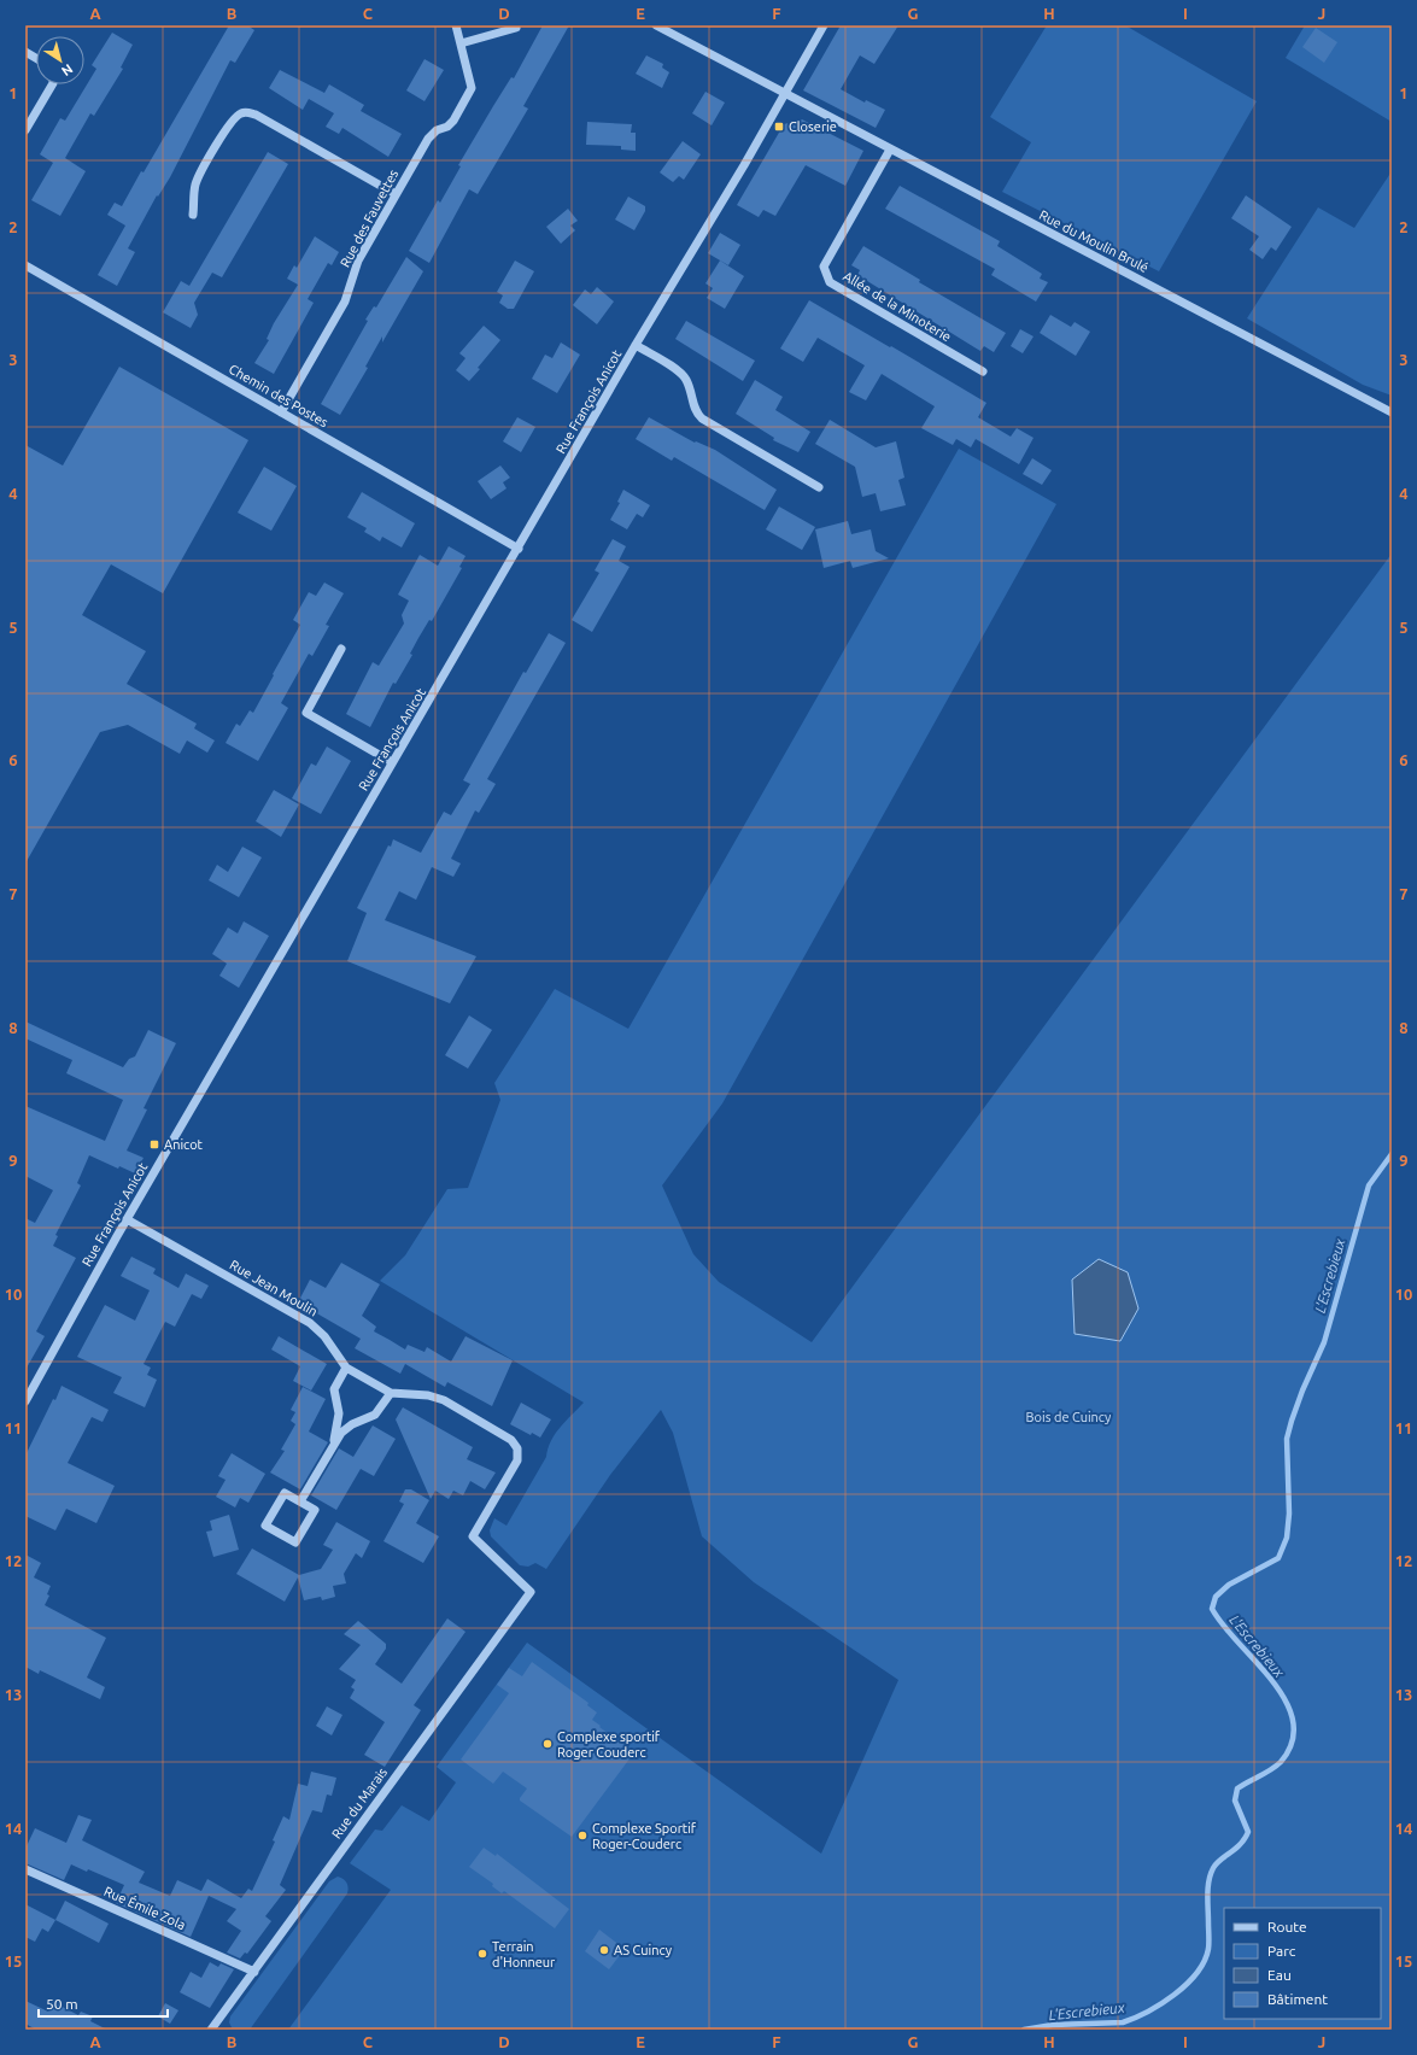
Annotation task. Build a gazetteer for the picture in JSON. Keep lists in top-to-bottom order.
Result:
{
  "streets": {
    "street": [
      "Rue des Fauvettes",
      "Rue du Moulin Brulé",
      "Allée de la Minoterie",
      "Chemin des Postes",
      "Rue François Anicot",
      "Rue Jean Moulin",
      "Rue du Marais",
      "Rue Émile Zola"
    ]
  },
  "crossings": [
    ["Rue des Fauvettes", "Chemin des Postes"],
    ["Rue du Moulin Brulé", "Allée de la Minoterie"],
    ["Rue du Moulin Brulé", "Rue François Anicot"],
    ["Chemin des Postes", "Rue François Anicot"],
    ["Rue François Anicot", "Rue Jean Moulin"],
    ["Rue Jean Moulin", "Rue du Marais"],
    ["Rue du Marais", "Rue Émile Zola"]
  ],
  "water": ["L'Escrebieux"],
  "parks": ["Bois de Cuincy"],
  "places": {
    "transit": ["Closerie", "Anicot"],
    "other": [
      "Complexe sportif Roger Couderc",
      "Complexe Sportif Roger-Couderc",
      "AS Cuincy",
      "Terrain d'Honneur"
    ]
  },
  "legend": [
    "Route",
    "Parc",
    "Eau",
    "Bâtiment"
  ],
  "scale_bar": "50 m",
  "north": "bottom right",
  "grid": {
    "columns": [
      "A",
      "B",
      "C",
      "D",
      "E",
      "F",
      "G",
      "H",
      "I",
      "J"
    ],
    "rows": [
      "1",
      "2",
      "3",
      "4",
      "5",
      "6",
      "7",
      "8",
      "9",
      "10",
      "11",
      "12",
      "13",
      "14",
      "15"
    ]
  }
}
